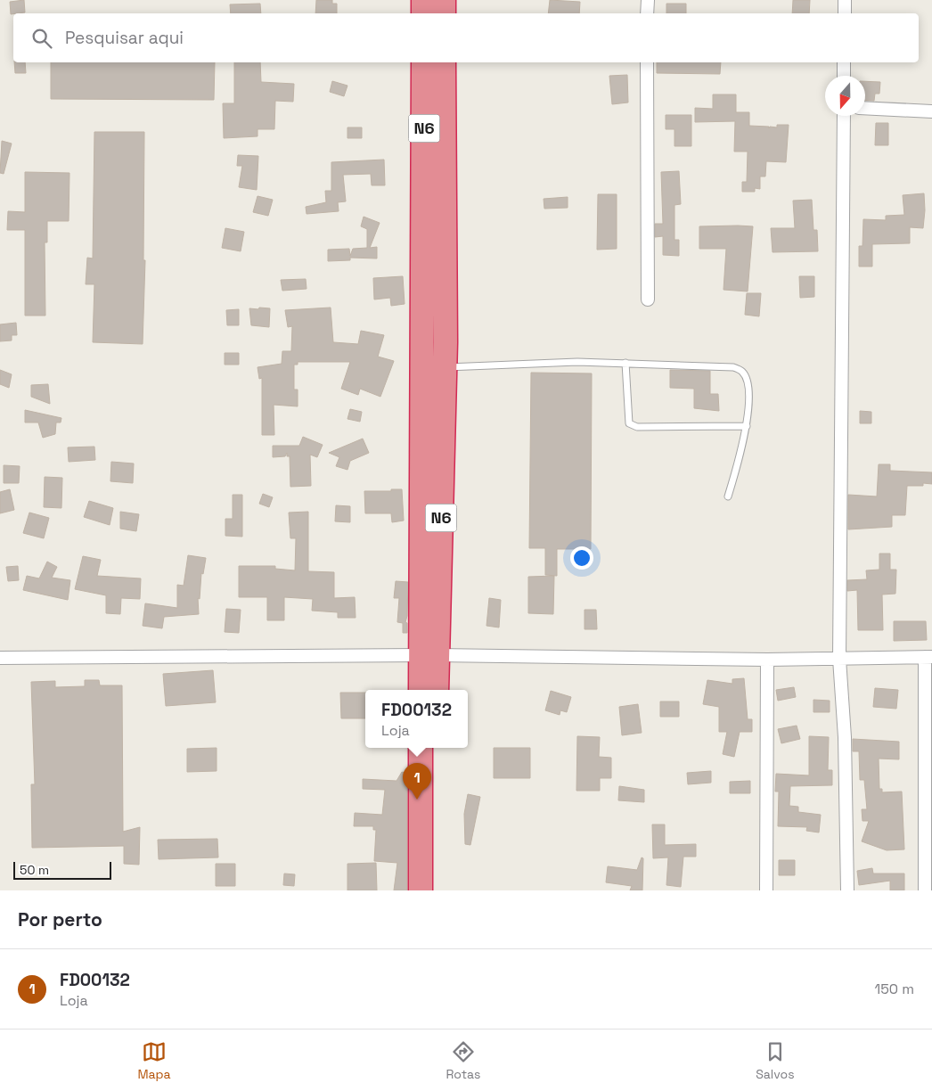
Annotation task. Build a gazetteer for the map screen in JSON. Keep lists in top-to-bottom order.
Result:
{
  "streets": {
    "highway": ["N6"]
  },
  "scale_bar": "50 m",
  "north": "bottom",
  "page": {
    "search": "Pesquisar aqui",
    "popup": ["FD00132", "Loja"],
    "pins": "1",
    "scale": "50 m",
    "heading": "Por perto",
    "list": [
      {
        "mark": "1",
        "name": "FD00132",
        "note": "Loja",
        "value": "150 m"
      }
    ],
    "nav": ["Mapa", "Rotas", "Salvos"]
  }
}
